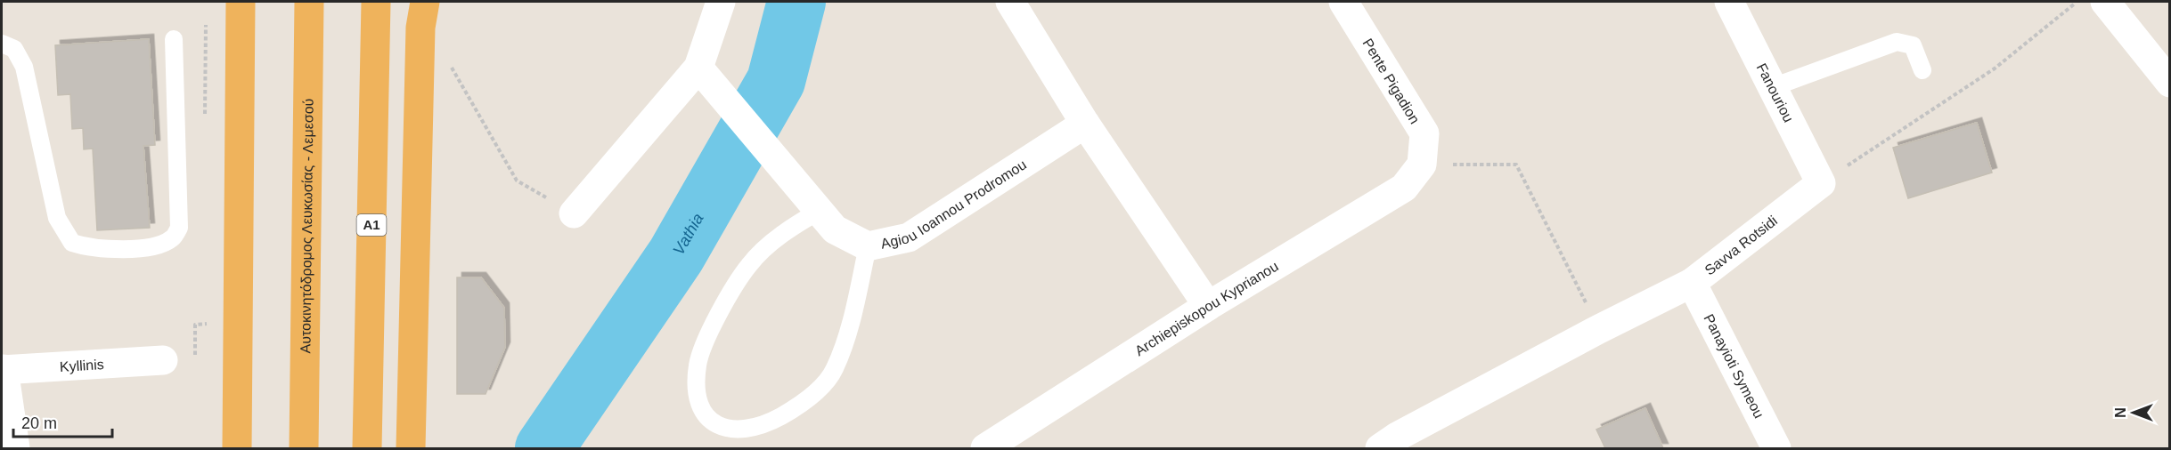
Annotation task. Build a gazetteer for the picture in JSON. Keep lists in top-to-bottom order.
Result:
{
  "streets": {
    "highway": ["Αυτοκινητόδρομος Λευκωσίας - Λεμεσού", "A1"],
    "street": [
      "Pente Pigadion",
      "Fanouriou",
      "Agiou Ioannou Prodromou",
      "Savva Rotsidi",
      "Archiepiskopou Kyprianou",
      "Kyllinis",
      "Panayioti Symeou"
    ]
  },
  "crossings": [
    ["Pente Pigadion", "Archiepiskopou Kyprianou"],
    ["Fanouriou", "Savva Rotsidi"],
    ["Savva Rotsidi", "Panayioti Symeou"]
  ],
  "water": ["Vathia"],
  "scale_bar": "20 m",
  "north": "left"
}
